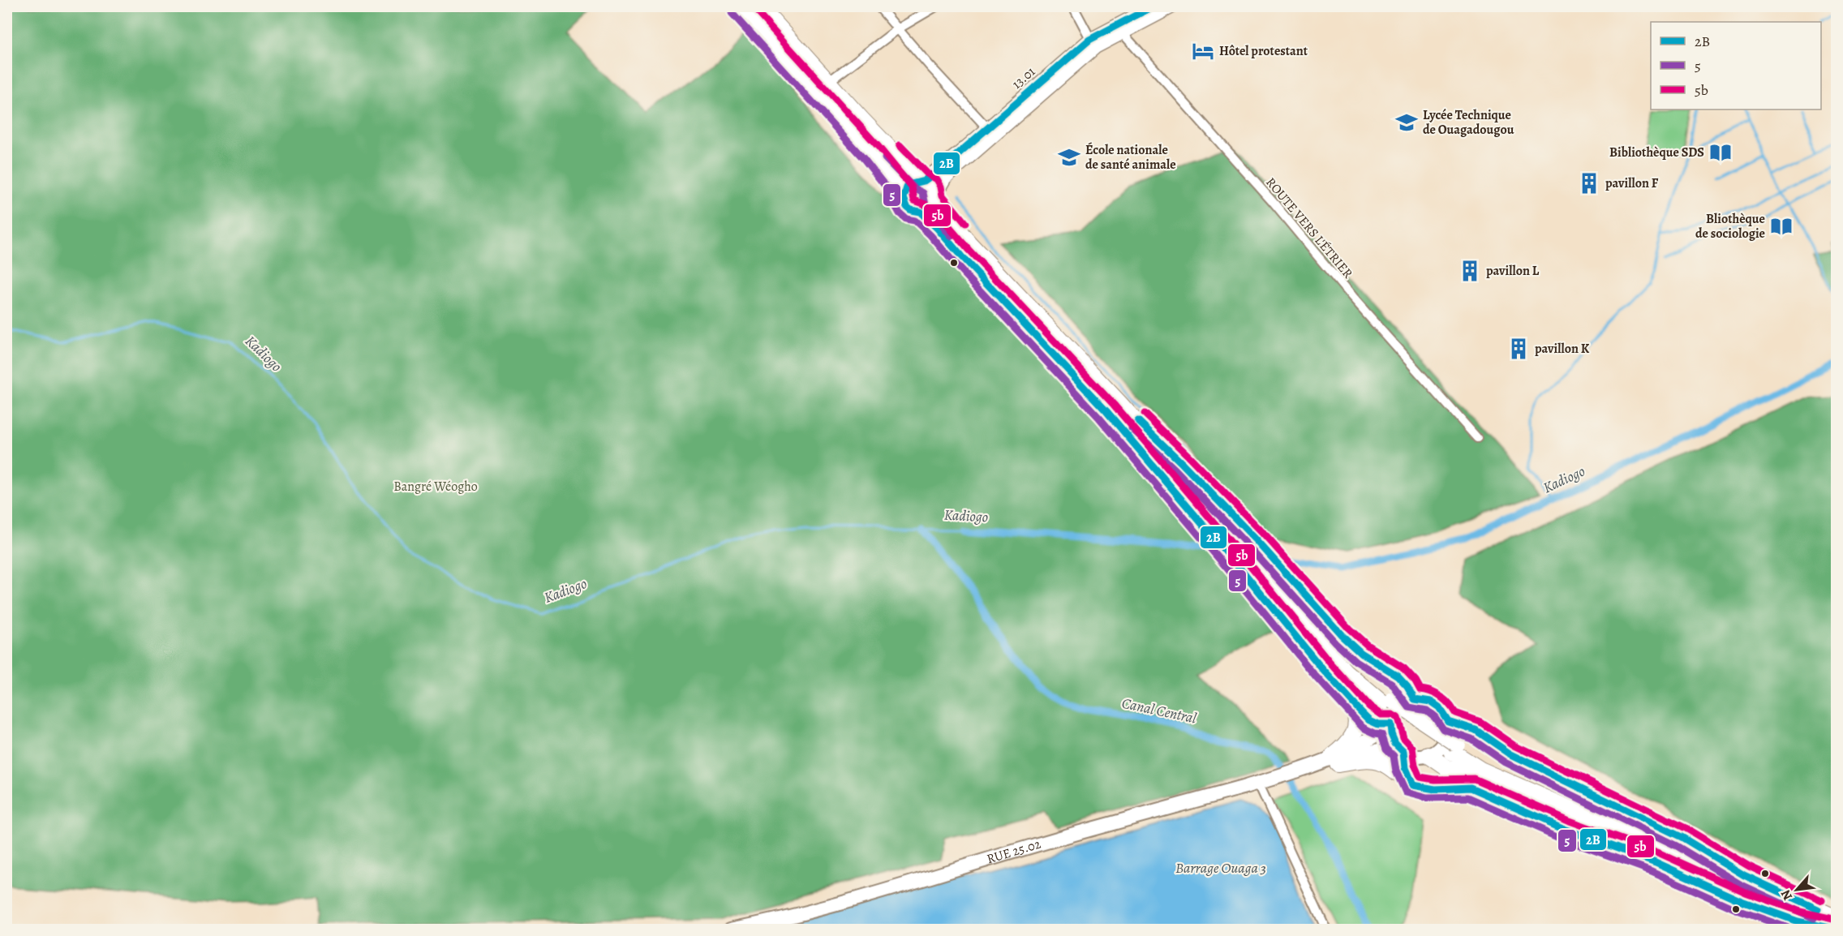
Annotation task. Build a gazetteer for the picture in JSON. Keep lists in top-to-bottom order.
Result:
{
  "streets": {
    "main road": ["RUE 25.02"],
    "street": ["13.01", "ROUTE VERS L'ÉTRIER"]
  },
  "crossings": [
    ["13.01", "ROUTE VERS L'ÉTRIER"]
  ],
  "water": ["Kadiogo", "Canal Central", "Barrage Ouaga 3"],
  "parks": ["Bangré Wéogho"],
  "places": {
    "hotel": ["Hôtel protestant"],
    "school or university": ["Lycée Technique de Ouagadougou", "École nationale de santé animale"],
    "library": ["Bibliothèque SDS", "Bliothèque de sociologie"],
    "building": ["pavillon F", "pavillon L", "pavillon K"]
  },
  "lines": ["transit line 2B", "transit line 5b", "transit line 5"],
  "legend": ["2B", "5", "5b"],
  "north": "bottom left"
}
